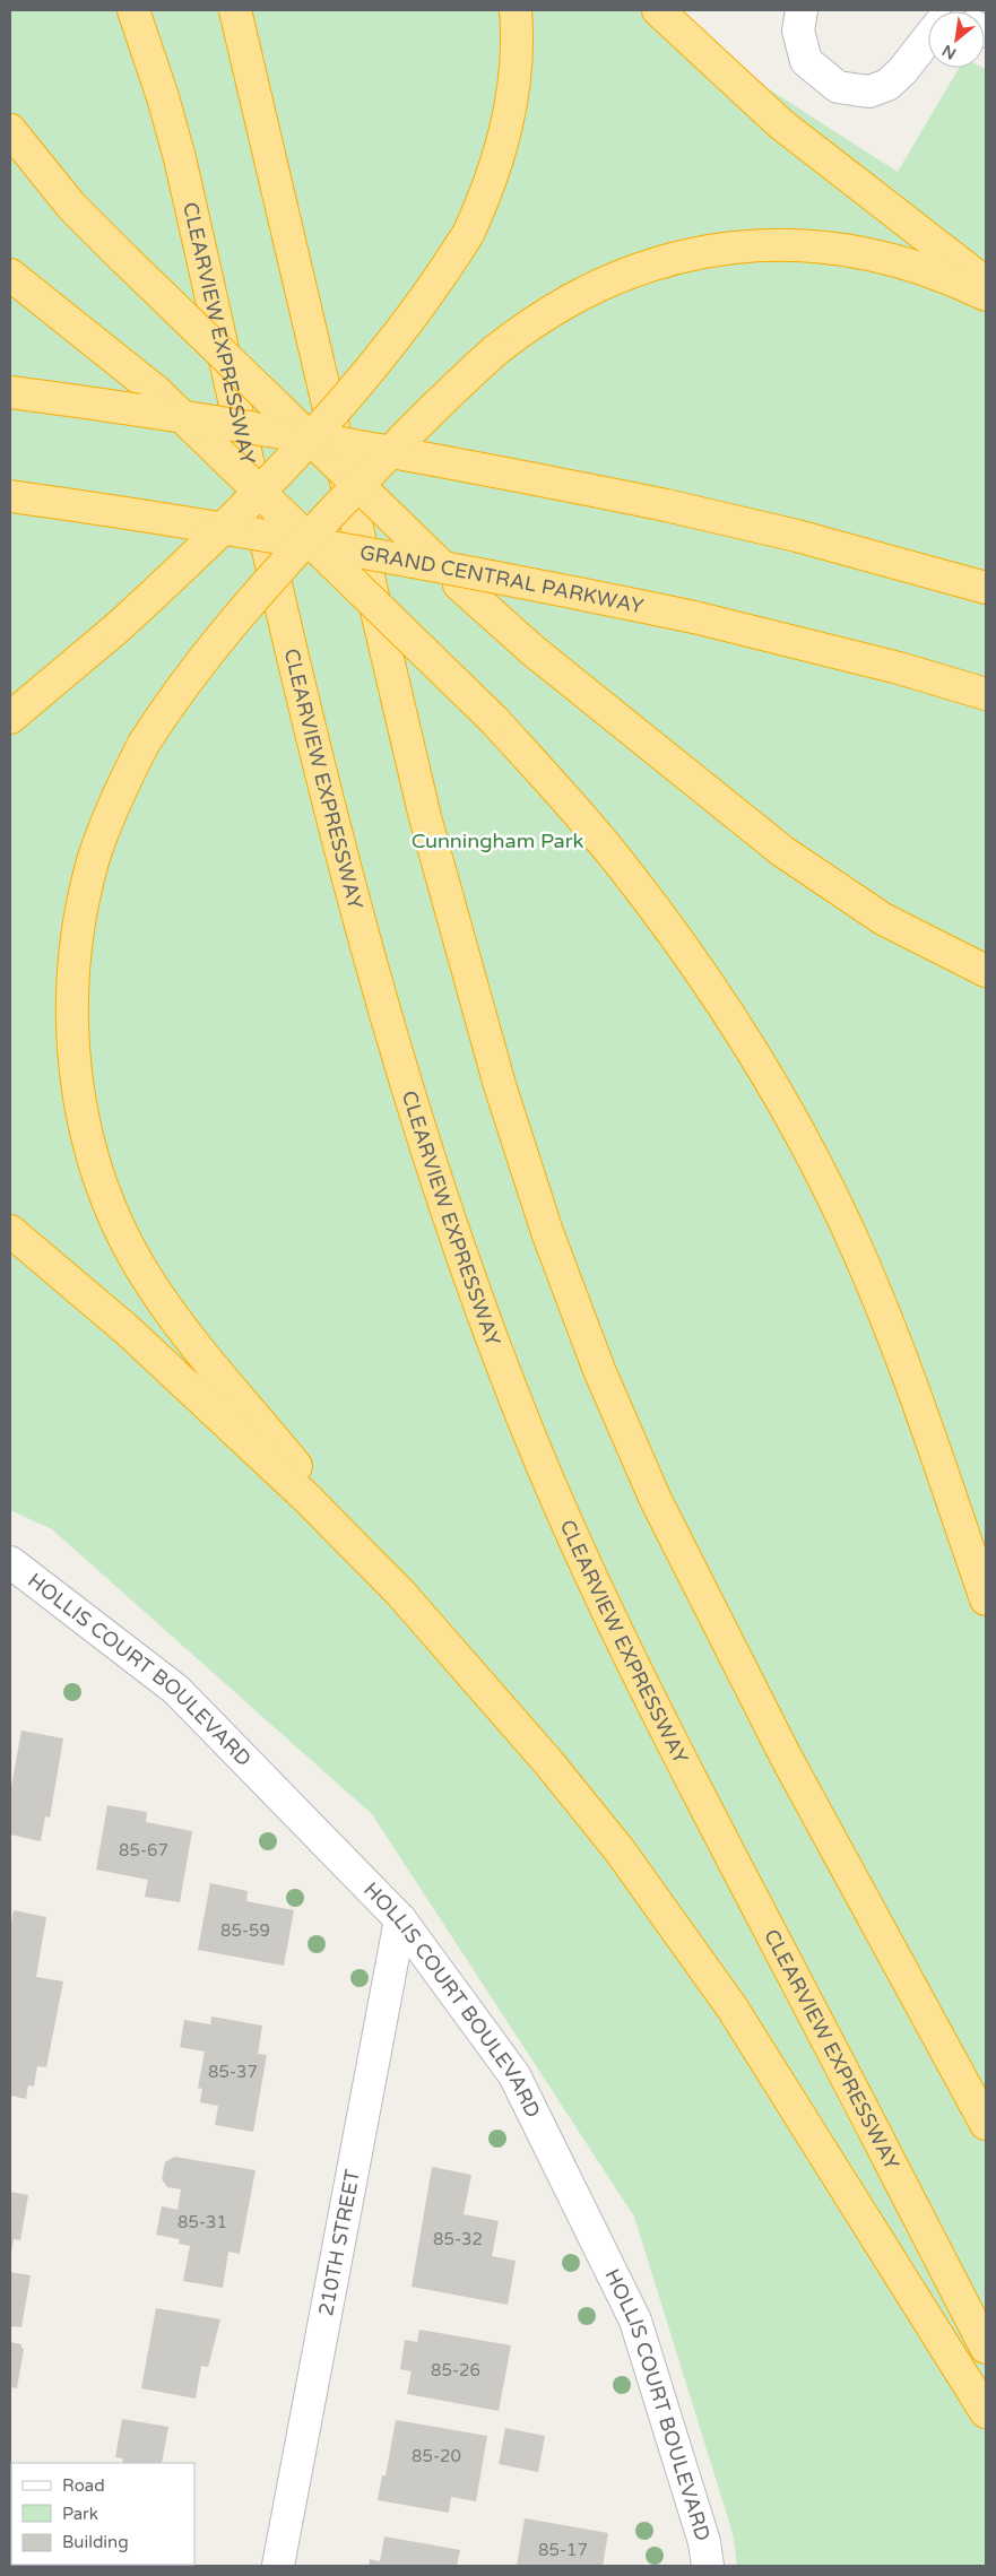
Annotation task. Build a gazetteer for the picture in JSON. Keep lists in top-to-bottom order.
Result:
{
  "streets": {
    "highway": ["CLEARVIEW EXPRESSWAY", "GRAND CENTRAL PARKWAY"],
    "street": ["HOLLIS COURT BOULEVARD", "210TH STREET"]
  },
  "crossings": [
    ["HOLLIS COURT BOULEVARD", "210TH STREET"]
  ],
  "parks": ["Cunningham Park"],
  "house_numbers": [
    "85-67",
    "85-59",
    "85-37",
    "85-31",
    "85-32",
    "85-26",
    "85-20",
    "85-17"
  ],
  "legend": ["Road", "Park", "Building"],
  "north": "bottom left"
}
